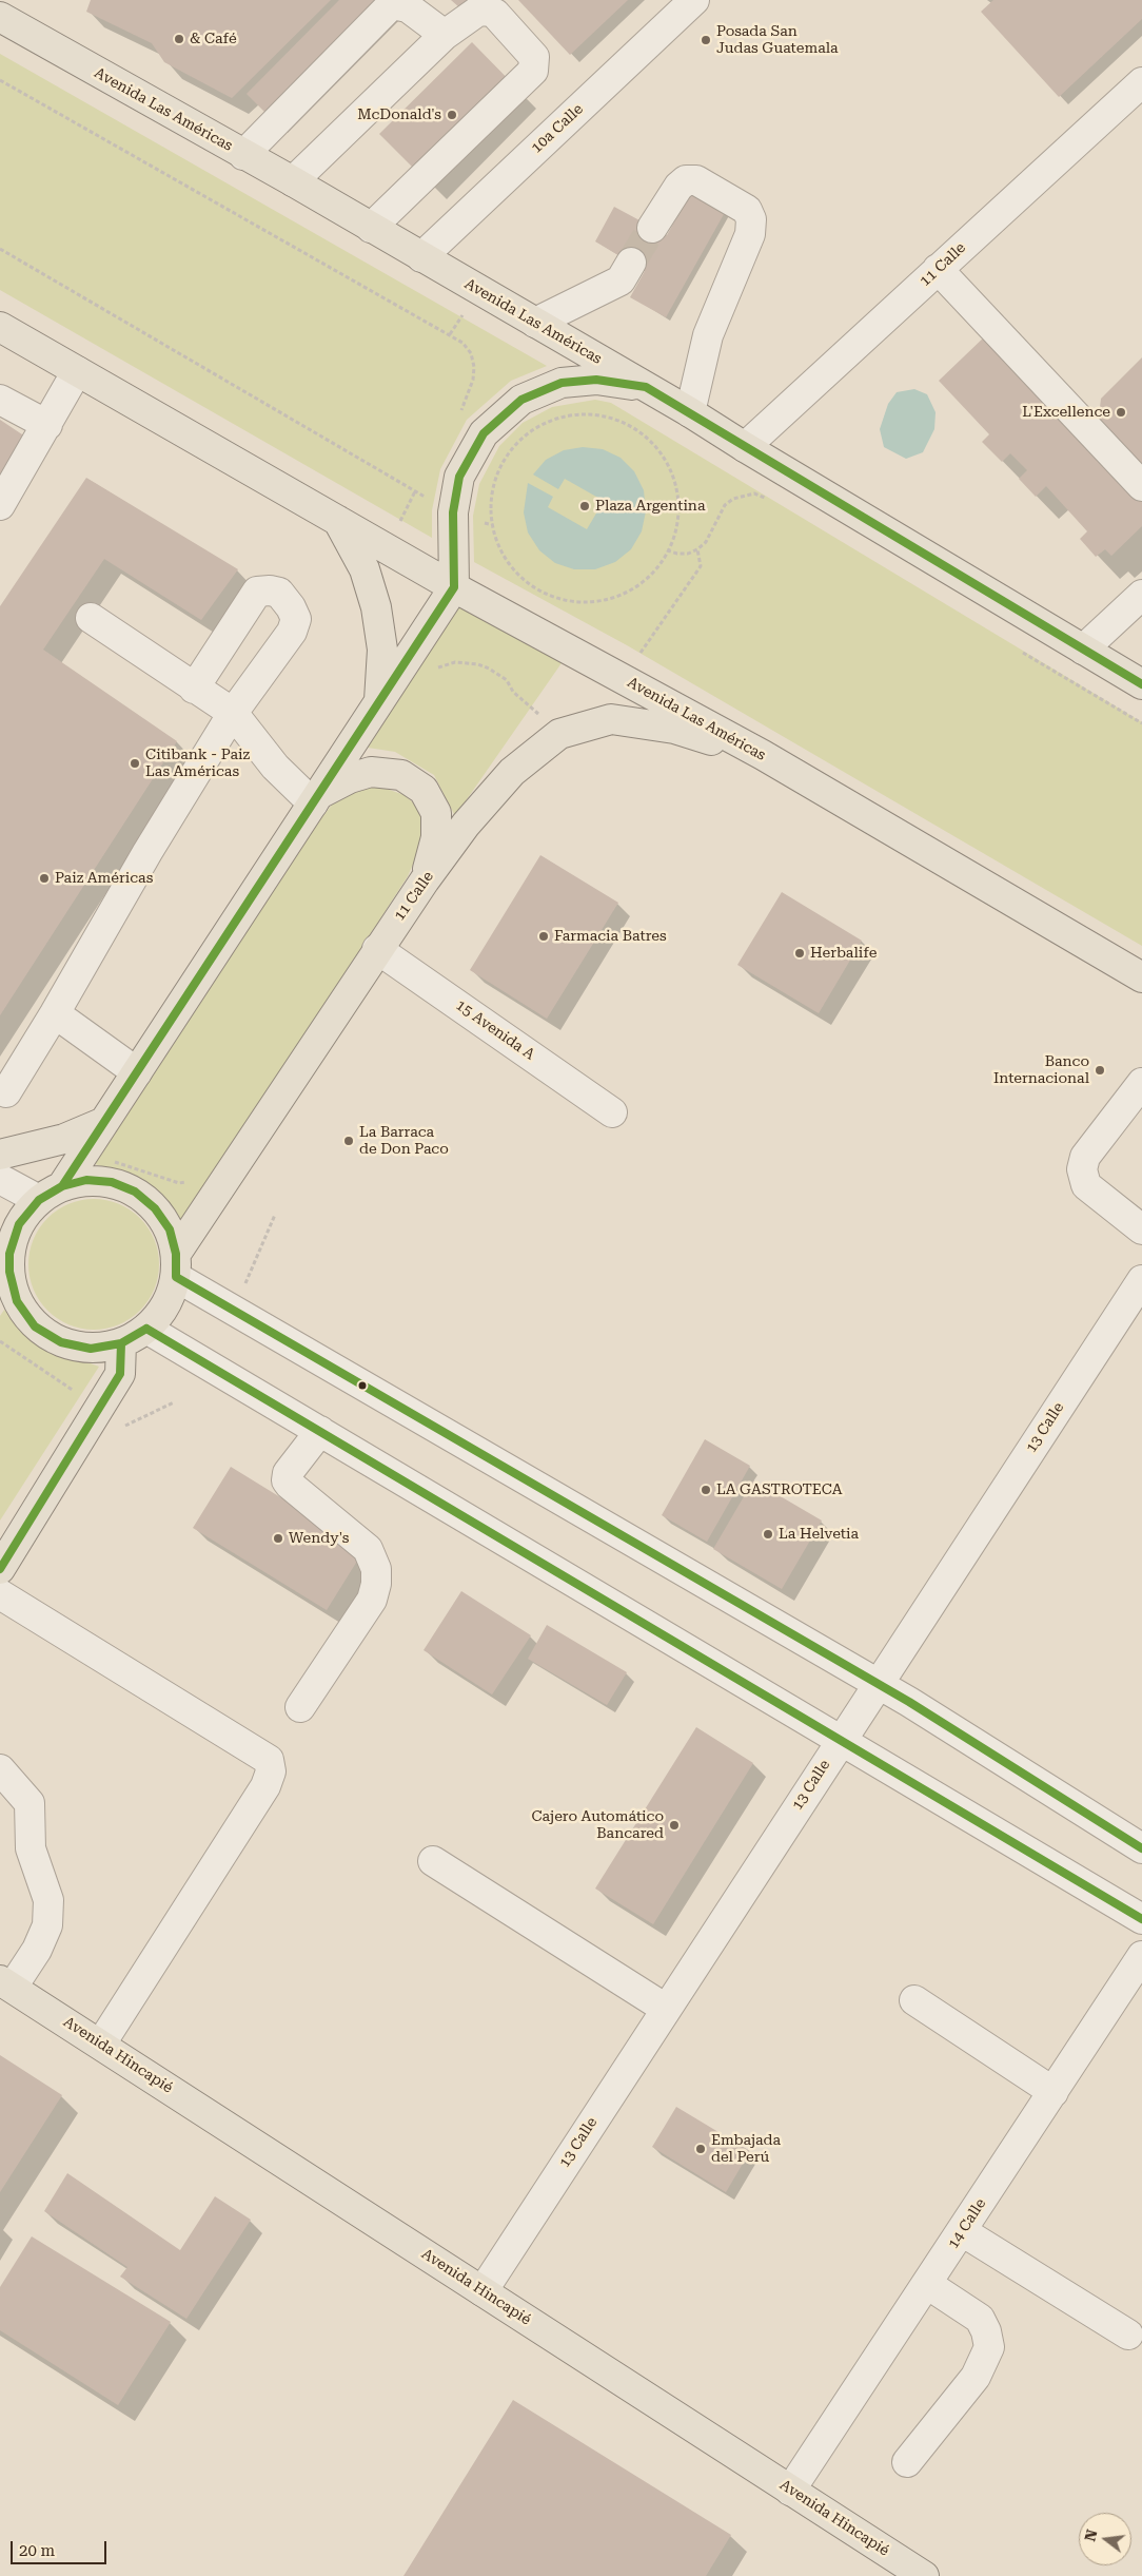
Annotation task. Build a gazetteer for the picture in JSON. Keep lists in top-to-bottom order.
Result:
{
  "streets": {
    "main road": ["Avenida Las Américas", "11 Calle", "Avenida Hincapié"],
    "street": [
      "10a Calle",
      "15 Avenida A",
      "13 Calle",
      "14 Calle"
    ]
  },
  "crossings": [
    ["Avenida Las Américas", "10a Calle"],
    ["Avenida Las Américas", "11 Calle"],
    ["11 Calle", "15 Avenida A"],
    ["13 Calle", "Avenida Hincapié"],
    ["Avenida Hincapié", "14 Calle"]
  ],
  "places": [
    "& Café",
    "Posada San Judas Guatemala",
    "McDonald's",
    "L'Excellence",
    "Plaza Argentina",
    "Citibank - Paiz Las Américas",
    "Paiz Américas",
    "Farmacia Batres",
    "Herbalife",
    "Banco Internacional",
    "La Barraca de Don Paco",
    "LA GASTROTECA",
    "La Helvetia",
    "Wendy's",
    "Cajero Automático Bancared",
    "Embajada del Perú"
  ],
  "scale_bar": "20 m",
  "north": "left"
}
